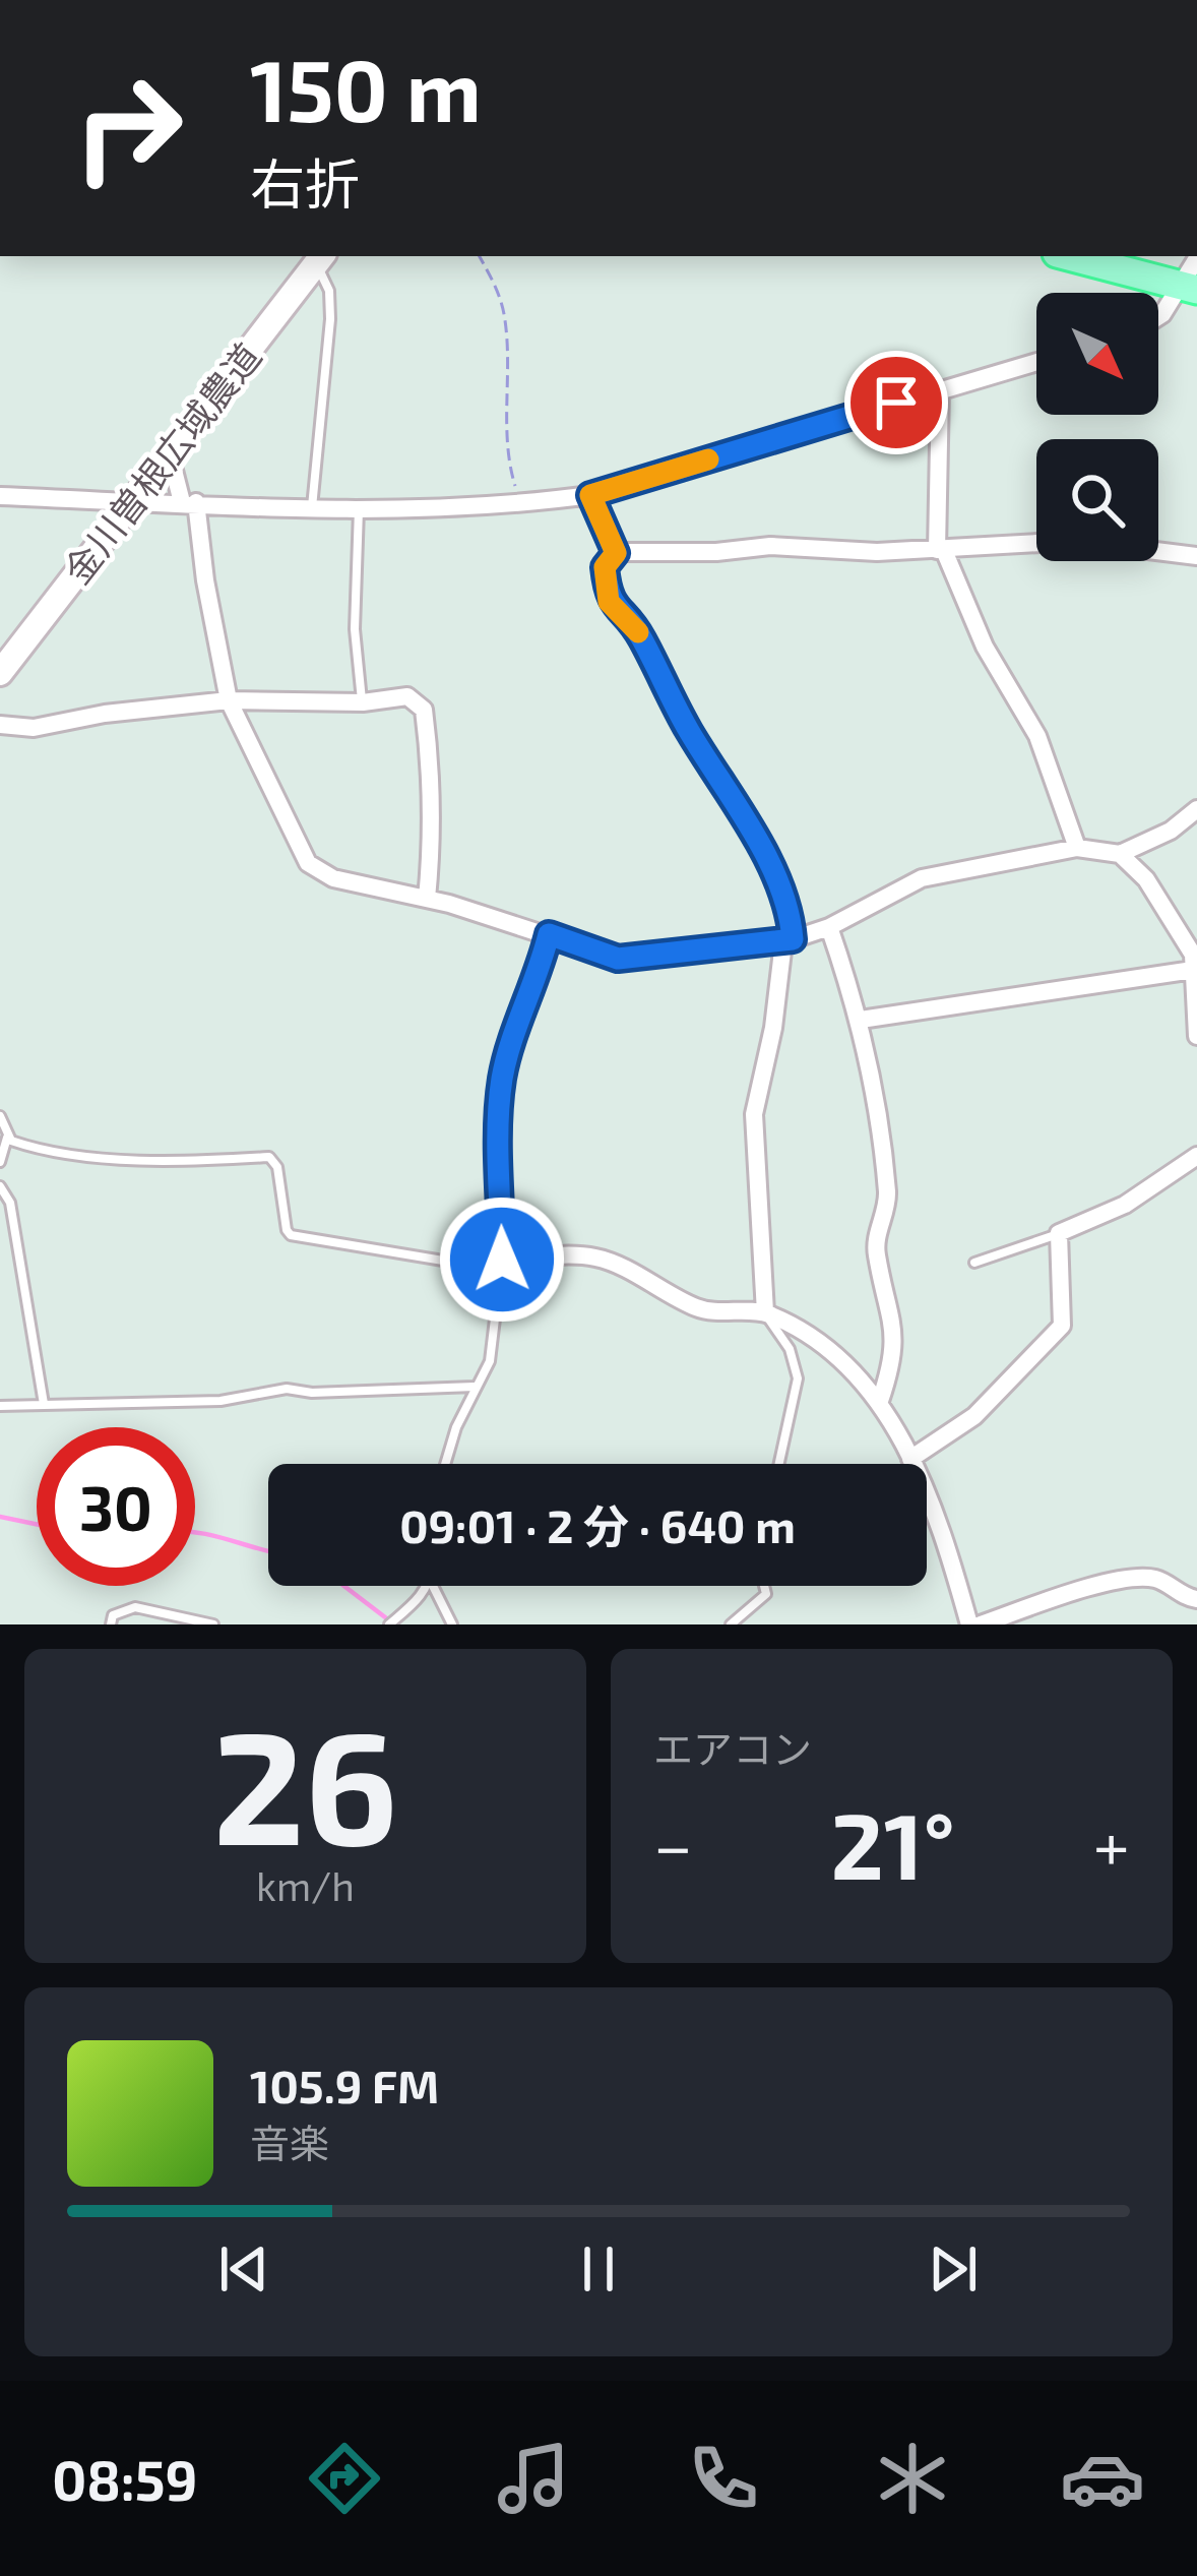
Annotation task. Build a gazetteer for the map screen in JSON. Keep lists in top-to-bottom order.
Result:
{
  "streets": {
    "street": ["金川曽根広域農道"]
  },
  "north": "bottom right",
  "page": {
    "turn": ["150 m", "右折"],
    "limit": "30",
    "trip": "09:01 · 2 分 · 640 m",
    "tile": [
      ["26", "km/h"],
      "エアコン"
    ],
    "heat": ["−", "21°", "+"],
    "song": ["105.9 FM", "音楽"],
    "tabs": "08:59"
  }
}
